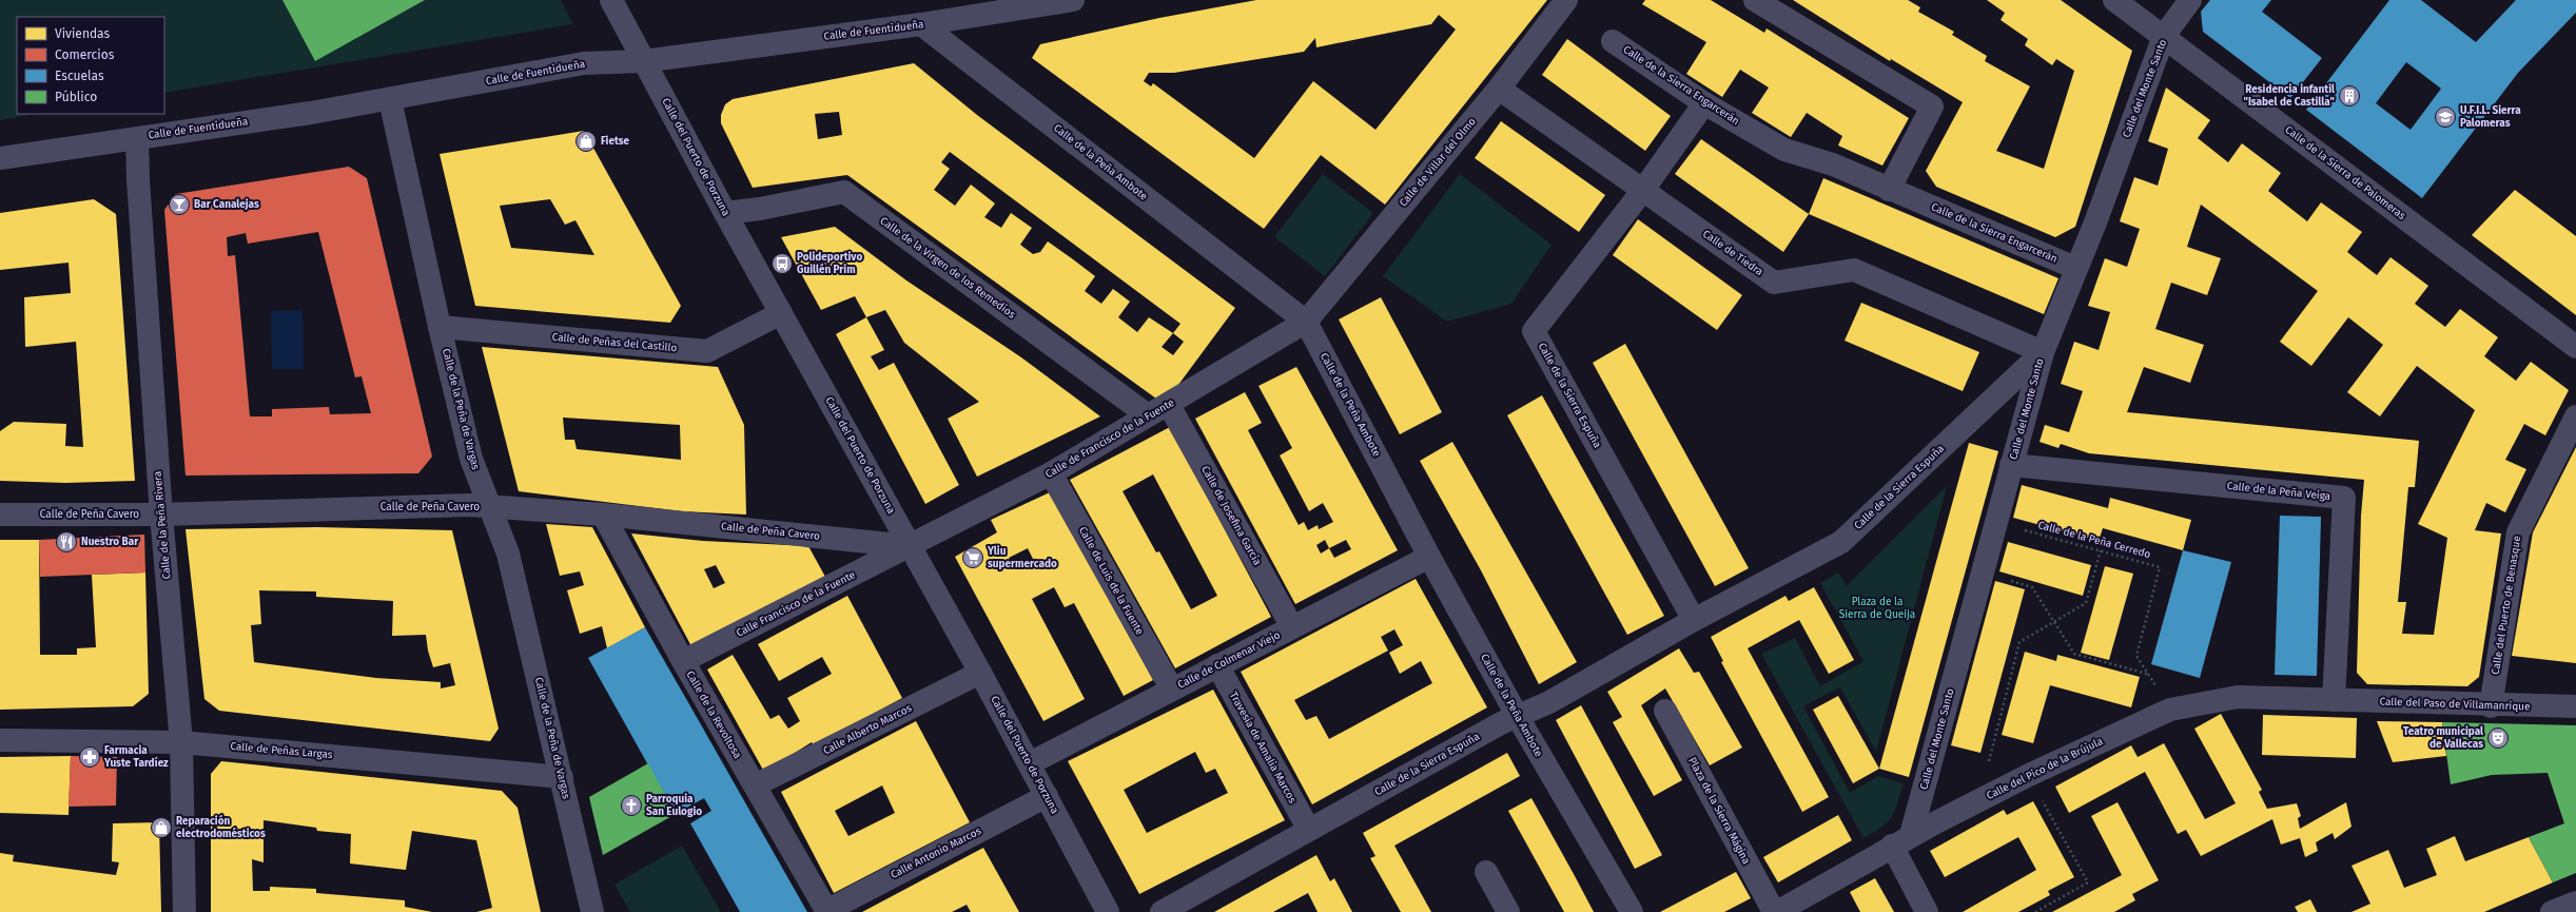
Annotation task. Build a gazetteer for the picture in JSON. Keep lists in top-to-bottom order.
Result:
{
  "streets": {
    "street": [
      "Calle de Fuentidueña",
      "Calle de la Sierra Engarcerán",
      "Calle del Monte Santo",
      "Calle del Puerto de Porzuna",
      "Calle de la Peña Ambote",
      "Calle de Villar del Olmo",
      "Calle de la Sierra de Palomeras",
      "Calle de Tiedra",
      "Calle de la Virgen de los Remedios",
      "Calle de Peñas del Castillo",
      "Calle de la Sierra Espuña",
      "Calle de la Peña de Vargas",
      "Calle de Francisco de la Fuente",
      "Calle de la Peña Veiga",
      "Calle de Peña Cavero",
      "Calle de Josefina García",
      "Calle de la Peña Rivera",
      "Calle de Luis de la Fuente",
      "Calle Francisco de la Fuente",
      "Calle del Puerto de Benasque",
      "Calle de Colmenar Viejo",
      "Calle del Paso de Villamanrique",
      "Calle de la Revoltosa",
      "Calle Alberto Marcos",
      "Travesía de Amalia Marcos",
      "Calle de Peñas Largas",
      "Calle del Pico de la Brújula",
      "Plaza de la Sierra Mágina",
      "Calle Antonio Marcos"
    ],
    "path": ["Calle de la Peña Cerredo"]
  },
  "crossings": [
    ["Calle de Fuentidueña", "Calle del Puerto de Porzuna"],
    ["Calle de Fuentidueña", "Calle de la Peña Ambote"],
    ["Calle de Fuentidueña", "Calle de la Peña de Vargas"],
    ["Calle de Fuentidueña", "Calle de la Peña Rivera"],
    ["Calle de la Sierra Engarcerán", "Calle del Monte Santo"],
    ["Calle de la Sierra Engarcerán", "Calle de la Sierra Espuña"],
    ["Calle del Monte Santo", "Calle de la Sierra de Palomeras"],
    ["Calle del Monte Santo", "Calle de Tiedra"],
    ["Calle del Monte Santo", "Calle de la Sierra Espuña"],
    ["Calle del Monte Santo", "Calle de la Peña Veiga"],
    ["Calle del Monte Santo", "Calle de la Peña Cerredo"],
    ["Calle del Monte Santo", "Calle del Pico de la Brújula"],
    ["Calle del Puerto de Porzuna", "Calle de la Virgen de los Remedios"],
    ["Calle del Puerto de Porzuna", "Calle de Peñas del Castillo"],
    ["Calle del Puerto de Porzuna", "Calle de Francisco de la Fuente"],
    ["Calle del Puerto de Porzuna", "Calle de Peña Cavero"],
    ["Calle del Puerto de Porzuna", "Calle Francisco de la Fuente"],
    ["Calle del Puerto de Porzuna", "Calle de Colmenar Viejo"],
    ["Calle del Puerto de Porzuna", "Calle Alberto Marcos"],
    ["Calle del Puerto de Porzuna", "Calle Antonio Marcos"],
    ["Calle de la Peña Ambote", "Calle de Villar del Olmo"],
    ["Calle de la Peña Ambote", "Calle de la Sierra Espuña"],
    ["Calle de la Peña Ambote", "Calle de Francisco de la Fuente"],
    ["Calle de la Peña Ambote", "Calle de Colmenar Viejo"],
    ["Calle de Villar del Olmo", "Calle de Tiedra"],
    ["Calle de Villar del Olmo", "Calle de Francisco de la Fuente"],
    ["Calle de Tiedra", "Calle de la Sierra Espuña"],
    ["Calle de la Virgen de los Remedios", "Calle de Francisco de la Fuente"],
    ["Calle de Peñas del Castillo", "Calle de la Peña de Vargas"],
    ["Calle de la Sierra Espuña", "Travesía de Amalia Marcos"],
    ["Calle de la Peña de Vargas", "Calle de Peña Cavero"],
    ["Calle de la Peña de Vargas", "Calle de Peñas Largas"],
    ["Calle de Francisco de la Fuente", "Calle de Peña Cavero"],
    ["Calle de Francisco de la Fuente", "Calle de Josefina García"],
    ["Calle de Francisco de la Fuente", "Calle de Luis de la Fuente"],
    ["Calle de Francisco de la Fuente", "Calle Francisco de la Fuente"],
    ["Calle de la Peña Veiga", "Calle del Paso de Villamanrique"],
    ["Calle de la Peña Veiga", "Calle del Pico de la Brújula"],
    ["Calle de Peña Cavero", "Calle de la Peña Rivera"],
    ["Calle de Peña Cavero", "Calle Francisco de la Fuente"],
    ["Calle de Peña Cavero", "Calle de la Revoltosa"],
    ["Calle de Josefina García", "Calle de Colmenar Viejo"],
    ["Calle de la Peña Rivera", "Calle de Peñas Largas"],
    ["Calle de la Peña Cerredo", "Calle del Pico de la Brújula"],
    ["Calle de Luis de la Fuente", "Calle de Colmenar Viejo"],
    ["Calle Francisco de la Fuente", "Calle de la Revoltosa"],
    ["Calle del Puerto de Benasque", "Calle del Paso de Villamanrique"],
    ["Calle de Colmenar Viejo", "Travesía de Amalia Marcos"],
    ["Calle del Paso de Villamanrique", "Calle del Pico de la Brújula"],
    ["Calle de la Revoltosa", "Calle Alberto Marcos"],
    ["Calle de la Revoltosa", "Calle Antonio Marcos"],
    ["Calle del Pico de la Brújula", "Plaza de la Sierra Mágina"]
  ],
  "parks": ["Plaza de la Sierra de Queija"],
  "places": {
    "building": ["Residencia infantil \"Isabel de Castilla\""],
    "school or university": ["U.F.I.L. Sierra Palomeras"],
    "shop": ["Fietse", "Reparación electrodomésticos"],
    "bar": ["Bar Canalejas"],
    "bus stop": ["Polideportivo Guillén Prim"],
    "restaurant": ["Nuestro Bar"],
    "supermarket": ["Yliu supermercado"],
    "theatre": ["Teatro municipal de Vallecas"],
    "pharmacy": ["Farmacia Yuste Tardíez"],
    "church": ["Parroquia San Eulogio"]
  },
  "legend": [
    "Viviendas",
    "Comercios",
    "Escuelas",
    "Público"
  ]
}
